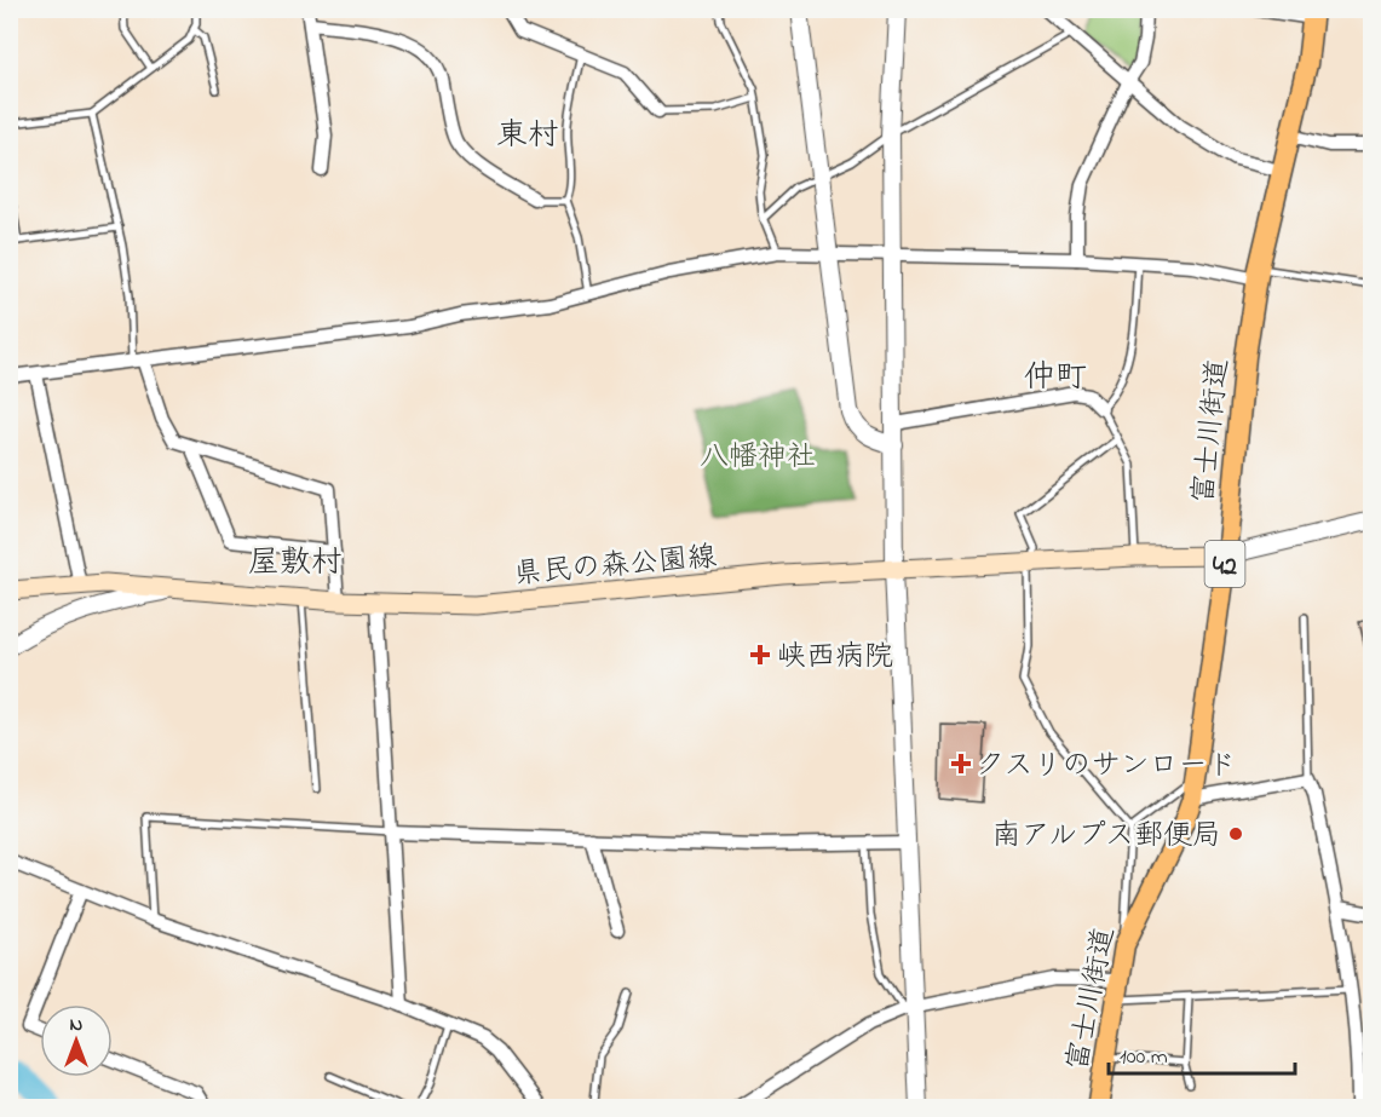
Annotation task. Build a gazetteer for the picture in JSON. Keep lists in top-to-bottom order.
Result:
{
  "streets": {
    "main road": ["富士川街道", "県民の森公園線", "42"]
  },
  "crossings": [
    ["富士川街道", "県民の森公園線"]
  ],
  "districts": ["東村", "仲町", "屋敷村"],
  "parks": ["八幡神社"],
  "places": {
    "health": ["峡西病院", "クスリのサンロード"],
    "other": ["南アルプス郵便局"]
  },
  "scale_bar": "100 m",
  "north": "top"
}
